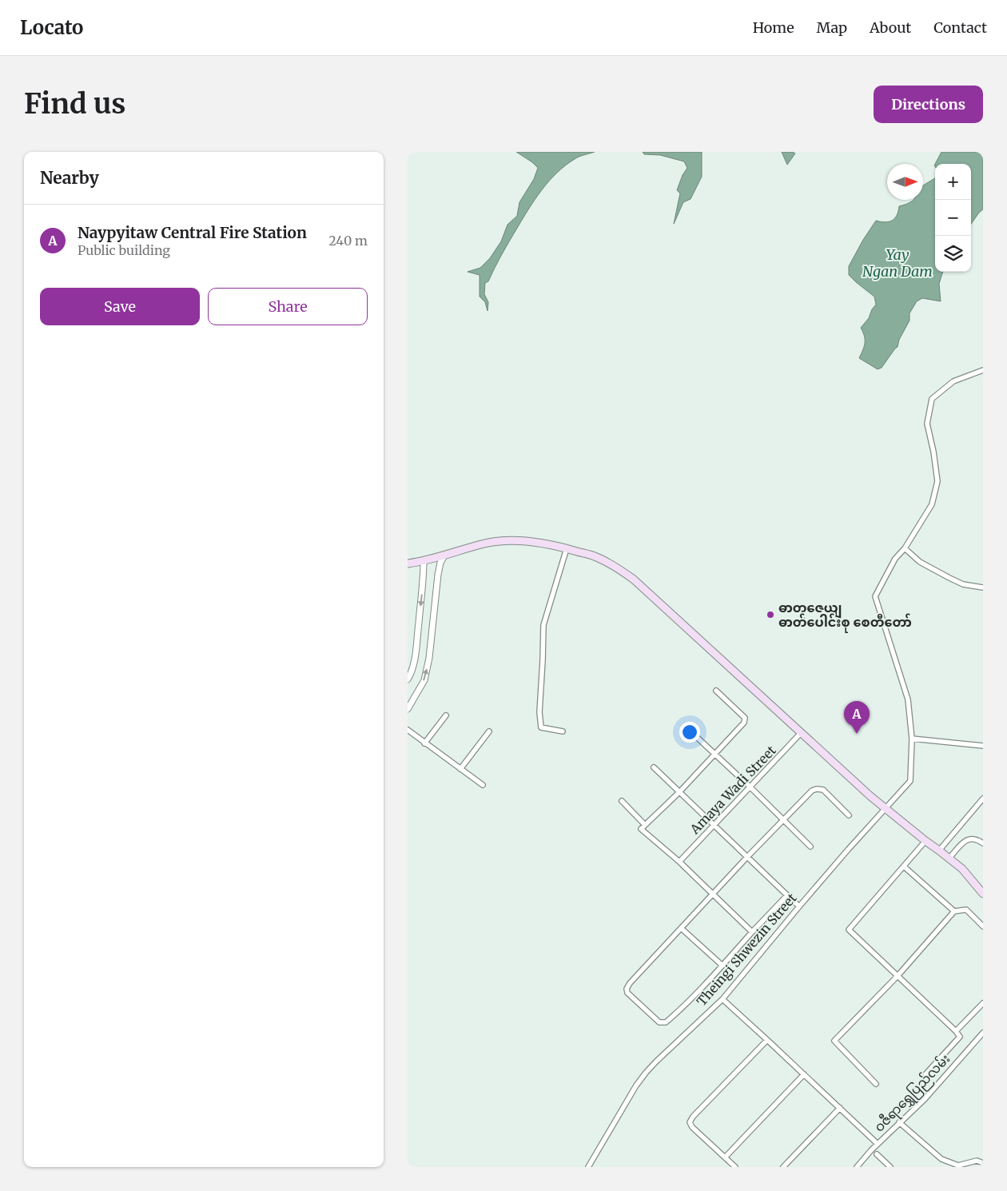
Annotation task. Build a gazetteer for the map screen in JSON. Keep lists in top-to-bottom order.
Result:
{
  "streets": {
    "street": ["Amaya Wadi Street", "Theingi Shwezin Street", "ဝဇီရာရွှေပြည်လမ်း"]
  },
  "water": ["Yay Ngan Dam"],
  "places": ["ဓာတုဇေယျ ဓာတ်ပေါင်းစု စေတီတော်"],
  "north": "right",
  "page": {
    "header": "Locato",
    "nav": [
      "Home",
      "Map",
      "About",
      "Contact"
    ],
    "buttons": [
      "Directions",
      ["Save", "Share"]
    ],
    "title": "Find us",
    "heading": "Nearby",
    "map_buttons": ["+", "−"],
    "list": [
      {
        "mark": "A",
        "name": "Naypyitaw Central Fire Station",
        "note": "Public building",
        "value": "240 m"
      }
    ],
    "pins": "A"
  }
}
